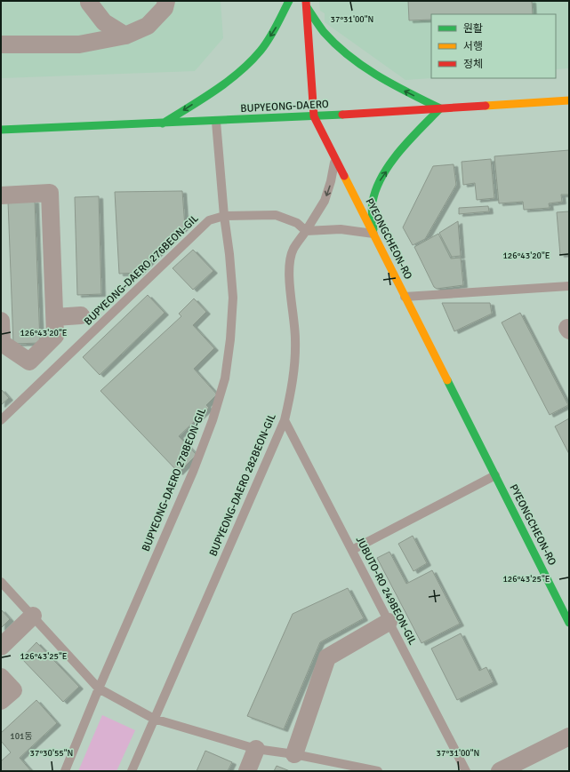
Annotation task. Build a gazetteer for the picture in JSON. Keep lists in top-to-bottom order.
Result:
{
  "streets": {
    "main road": ["BUPYEONG-DAERO", "PYEONGCHEON-RO"],
    "lane": [
      "BUPYEONG-DAERO 276BEON-GIL",
      "BUPYEONG-DAERO 278BEON-GIL",
      "BUPYEONG-DAERO 282BEON-GIL",
      "JUBUTO-RO 249BEON-GIL"
    ]
  },
  "crossings": [
    ["BUPYEONG-DAERO", "PYEONGCHEON-RO"],
    ["BUPYEONG-DAERO", "BUPYEONG-DAERO 278BEON-GIL"],
    ["PYEONGCHEON-RO", "BUPYEONG-DAERO 282BEON-GIL"],
    ["BUPYEONG-DAERO 276BEON-GIL", "BUPYEONG-DAERO 278BEON-GIL"],
    ["BUPYEONG-DAERO 276BEON-GIL", "BUPYEONG-DAERO 282BEON-GIL"],
    ["BUPYEONG-DAERO 282BEON-GIL", "JUBUTO-RO 249BEON-GIL"]
  ],
  "house_numbers": ["101동"],
  "legend": ["원활", "서행", "정체"],
  "coordinates": [
    "37°31'00\"N",
    "126°43'20\"E",
    "126°43'25\"E",
    "37°30'55\"N"
  ]
}
